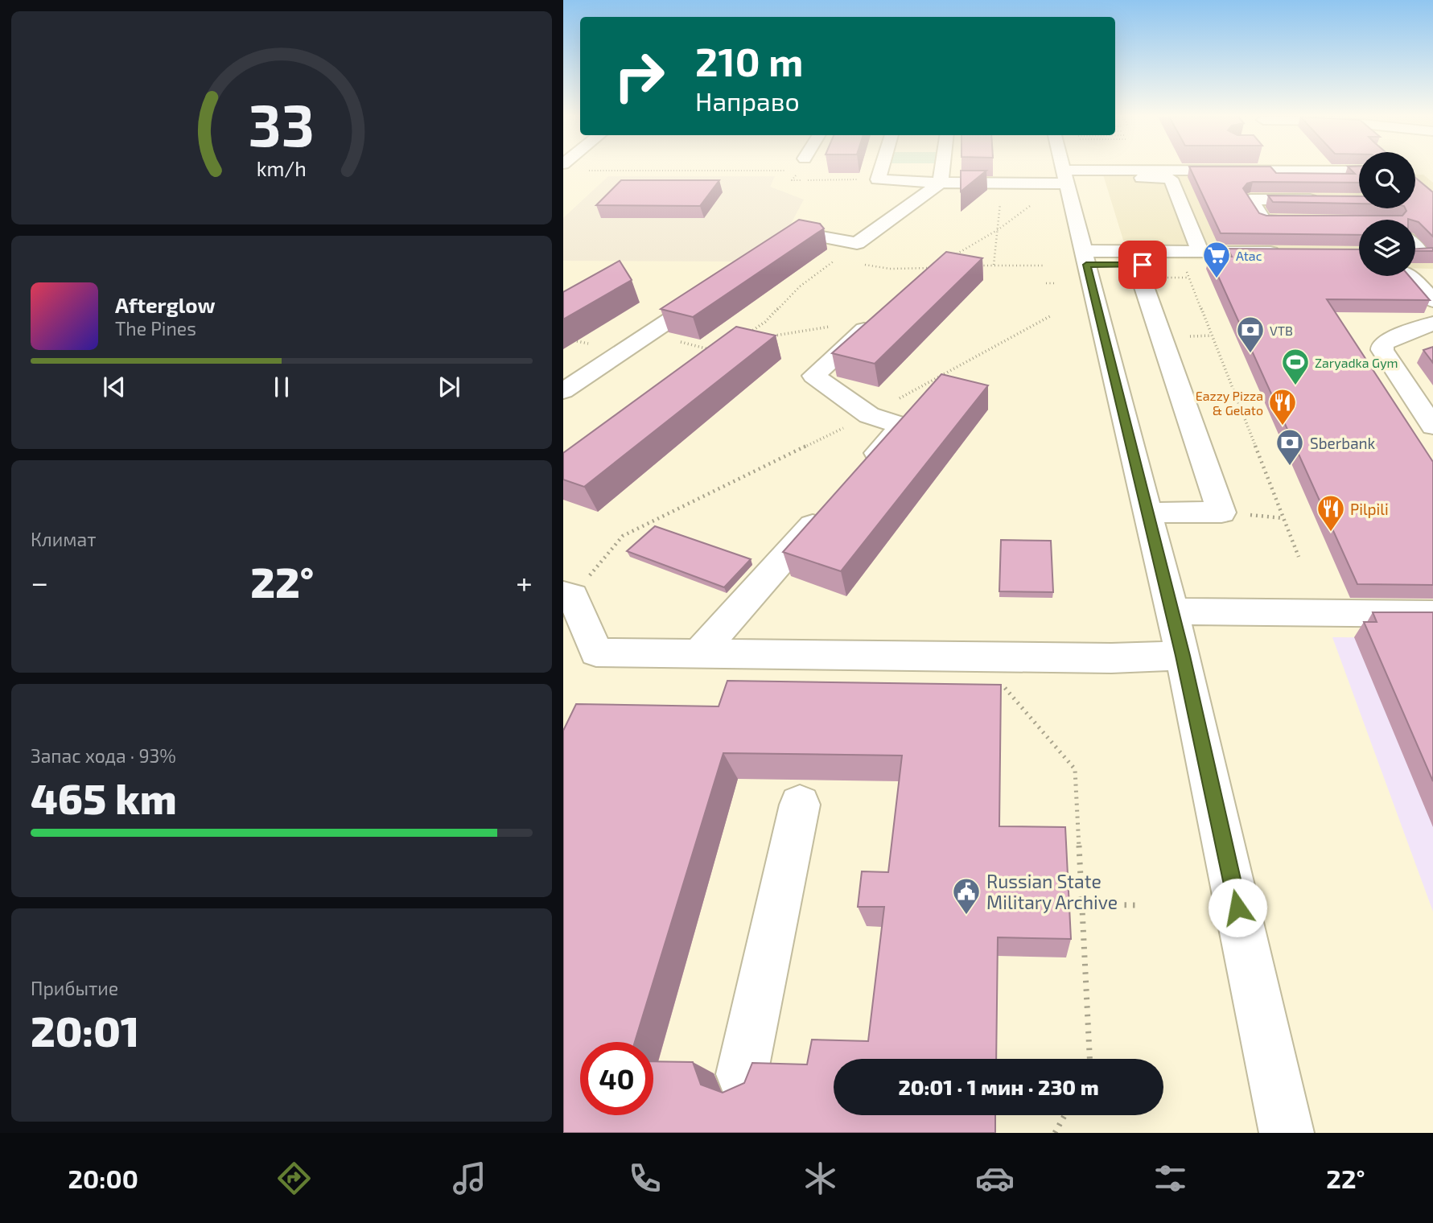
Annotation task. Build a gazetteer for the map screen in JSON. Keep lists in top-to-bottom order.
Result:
{
  "places": {
    "supermarket": ["Atac"],
    "bank": ["VTB", "Sberbank"],
    "sports": ["Zaryadka Gym"],
    "restaurant": ["Eazzy Pizza & Gelato", "Pilpili"],
    "public building": ["Russian State Military Archive"]
  },
  "page": {
    "turn": ["210 m", "Направо"],
    "song": ["Afterglow", "The Pines"],
    "tile": [
      "Климат",
      ["Запас хода · 93%", "465 km"],
      ["Прибытие", "20:01"]
    ],
    "heat": ["−", "22°", "+"],
    "limit": "40",
    "trip": "20:01 · 1 мин · 230 m",
    "tabs": ["20:00", "22°"],
    "gauge": ["33", "km/h"]
  }
}
